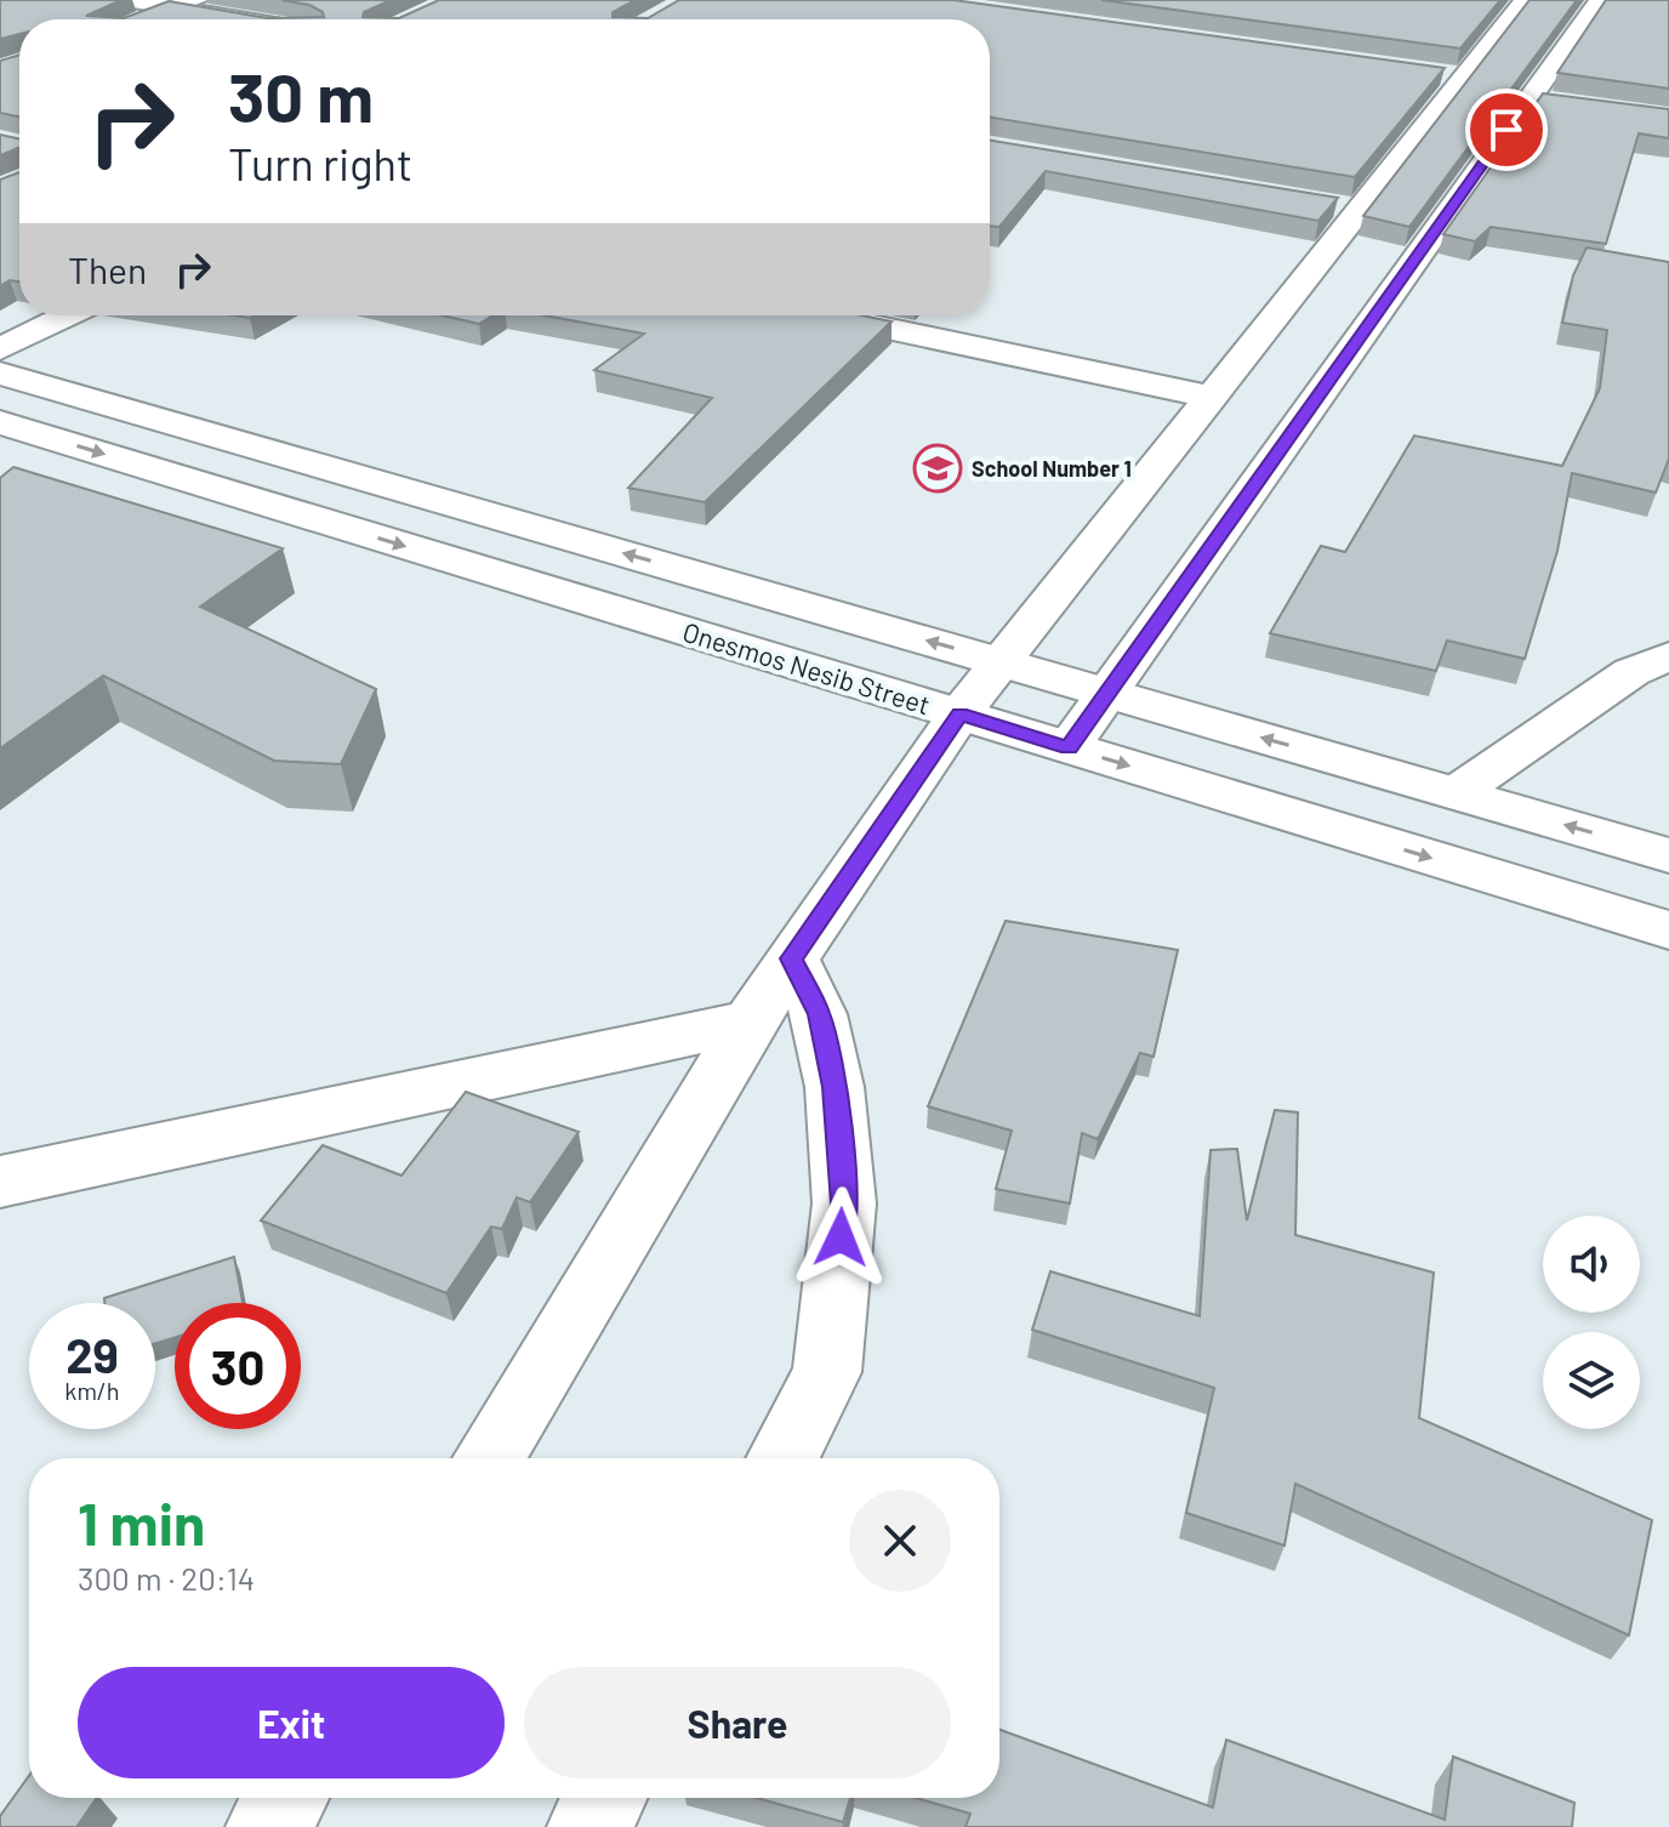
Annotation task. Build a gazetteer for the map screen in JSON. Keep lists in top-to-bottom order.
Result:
{
  "streets": {
    "street": ["Onesmos Nesib Street"]
  },
  "places": {
    "school or university": ["School Number 1"]
  },
  "page": {
    "turn": ["30 m", "Turn right"],
    "then": "Then",
    "speed": "29 km/h",
    "limit": "30",
    "heading": ["1 min", "300 m · 20:14"],
    "buttons": ["Exit", "Share"]
  }
}
